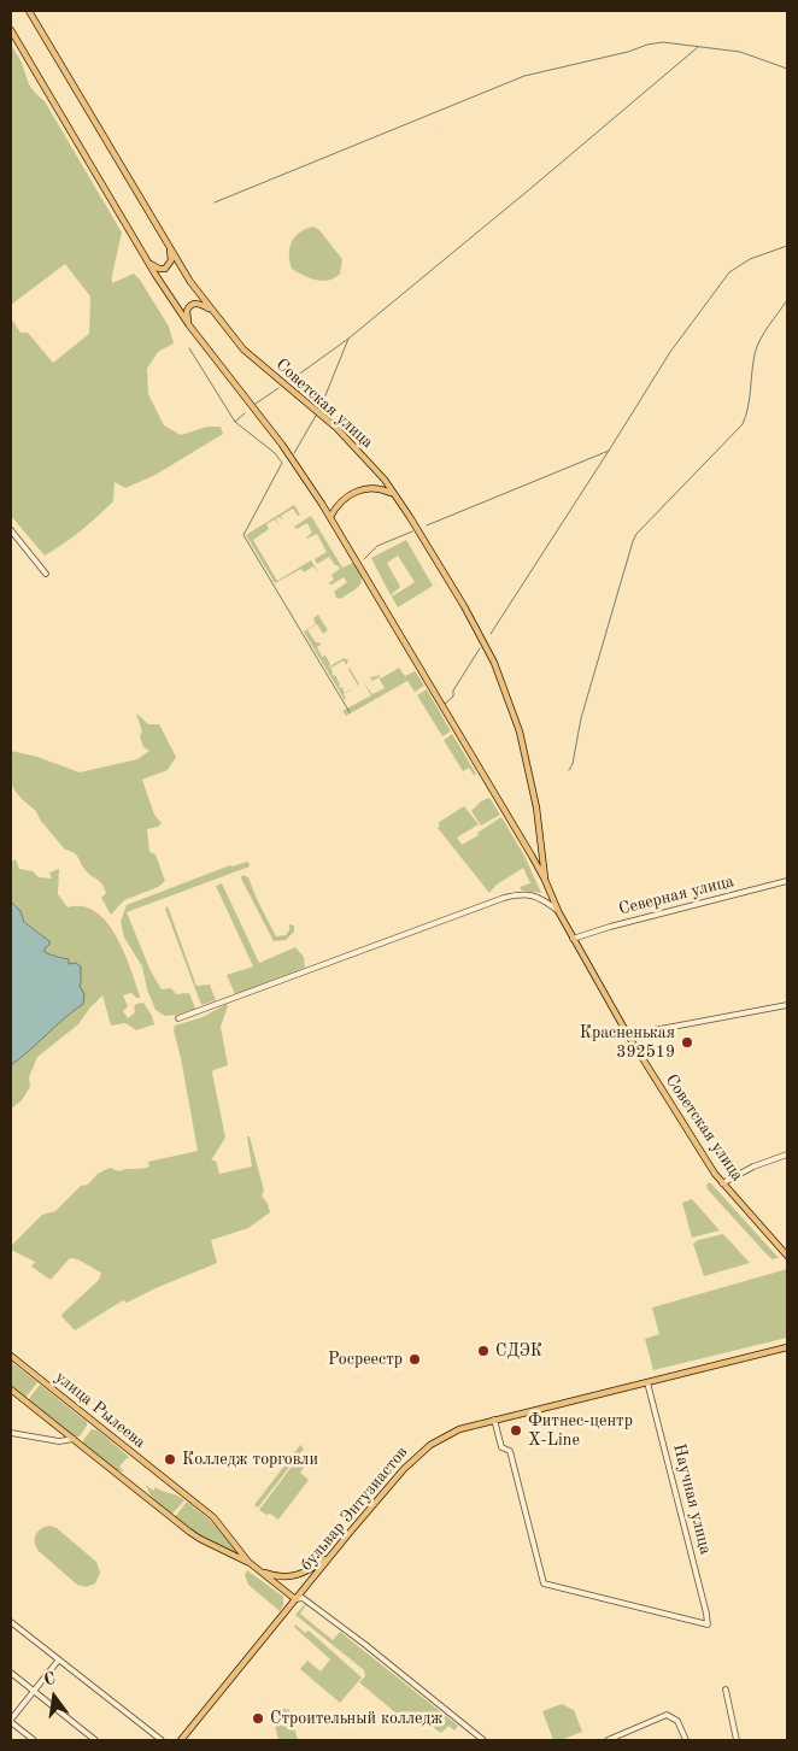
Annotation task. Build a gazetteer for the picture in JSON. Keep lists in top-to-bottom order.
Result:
{
  "streets": {
    "main road": ["Советская улица", "улица Рылеева", "бульвар Энтузиастов"],
    "street": ["Северная улица", "Научная улица"]
  },
  "crossings": [
    ["Советская улица", "Северная улица"],
    ["улица Рылеева", "бульвар Энтузиастов"],
    ["Научная улица", "бульвар Энтузиастов"]
  ],
  "places": [
    "Красненькая 392519",
    "СДЭК",
    "Росреестр",
    "Фитнес-центр X-Line",
    "Колледж торговли",
    "Строительный колледж"
  ],
  "north": "top"
}
